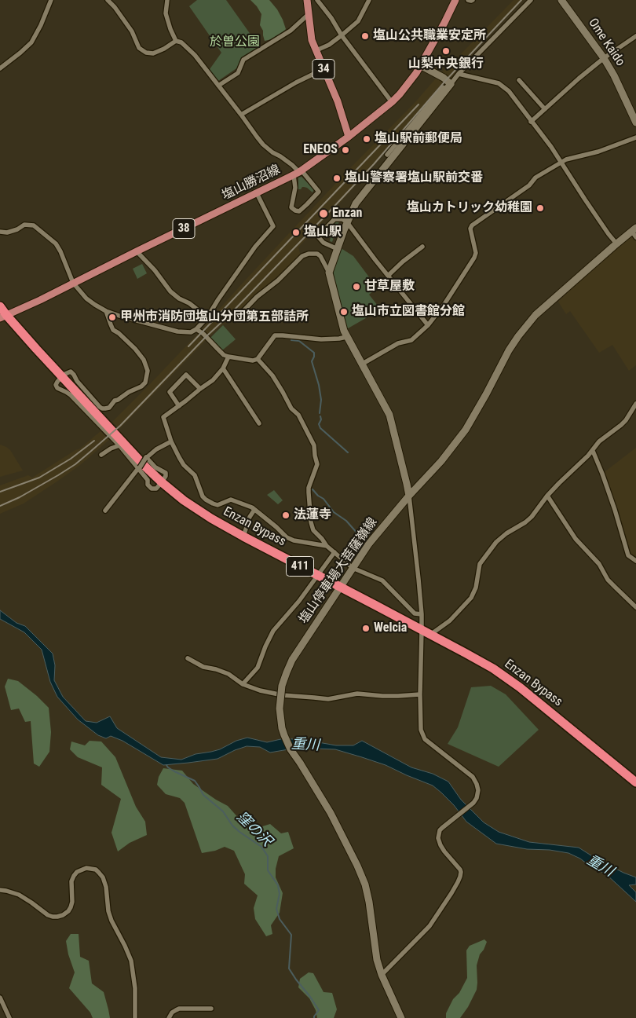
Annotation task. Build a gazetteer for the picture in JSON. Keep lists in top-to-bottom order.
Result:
{
  "streets": {
    "highway": ["Enzan Bypass", "411"],
    "main road": [
      "Ome Kaido",
      "34",
      "塩山勝沼線",
      "38",
      "塩山停車場大菩薩嶺線"
    ]
  },
  "crossings": [
    ["34", "塩山勝沼線"],
    ["塩山勝沼線", "Enzan Bypass"],
    ["Enzan Bypass", "塩山停車場大菩薩嶺線"]
  ],
  "water": ["重川", "窪の沢"],
  "parks": ["於曽公園"],
  "places": [
    "塩山公共職業安定所",
    "山梨中央銀行",
    "塩山駅前郵便局",
    "ENEOS",
    "塩山警察署塩山駅前交番",
    "塩山カトリック幼稚園",
    "Enzan",
    "塩山駅",
    "甘草屋敷",
    "塩山市立図書館分館",
    "甲州市消防団塩山分団第五部詰所",
    "法蓮寺",
    "Welcia"
  ]
}
